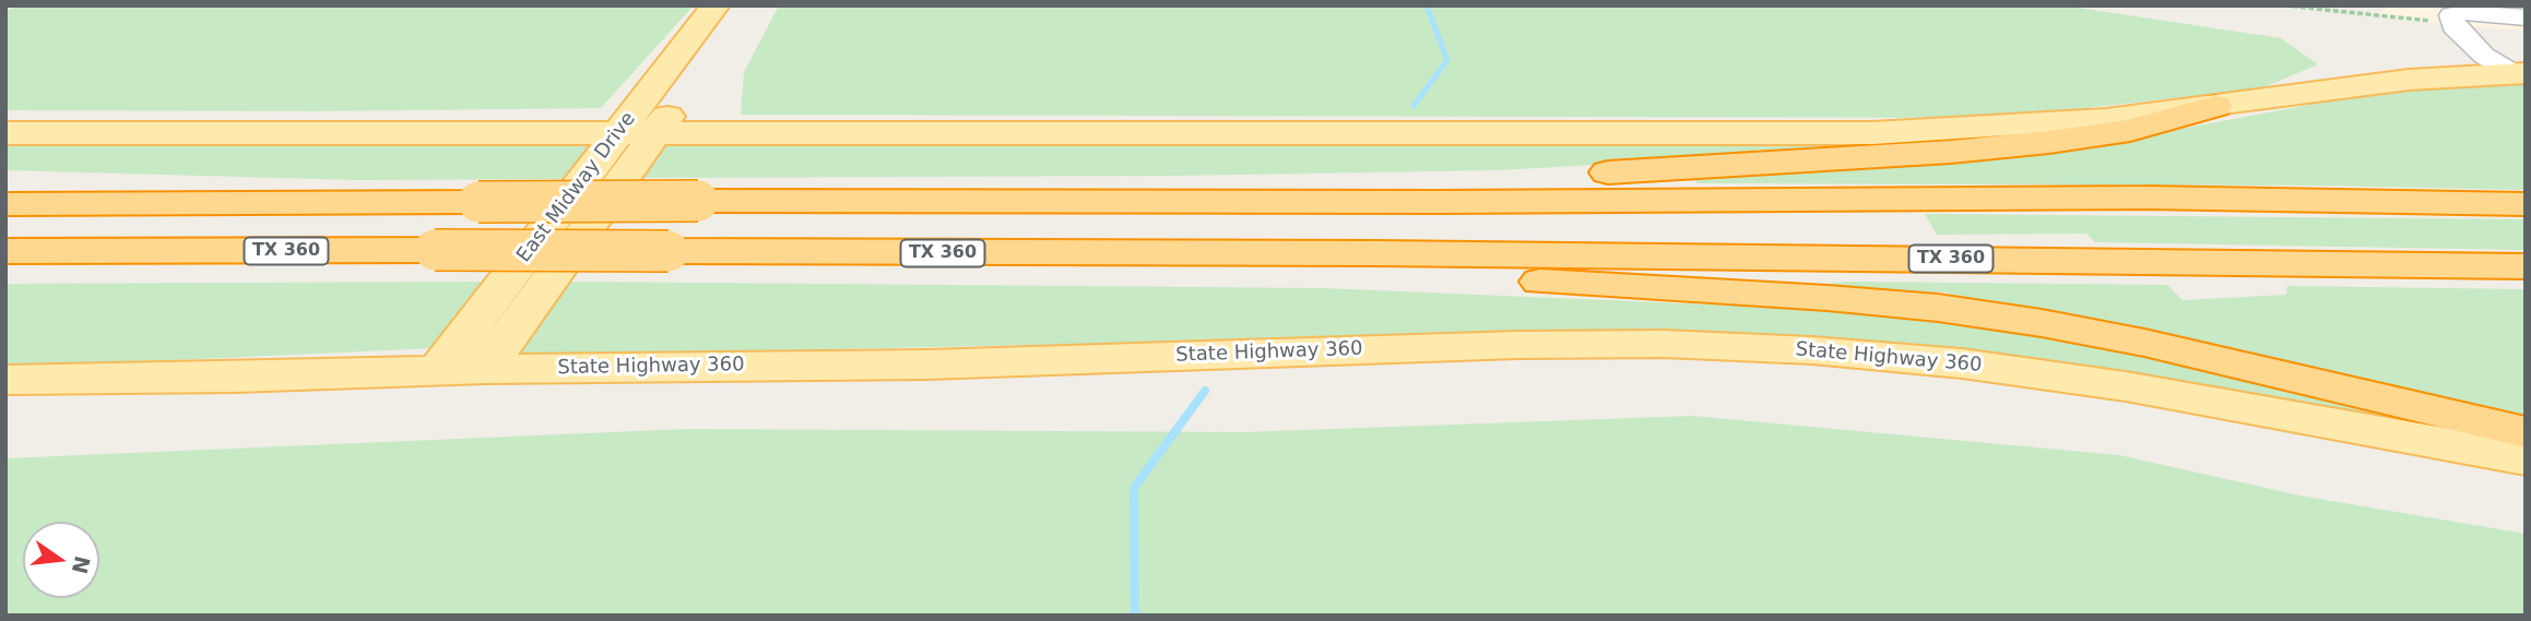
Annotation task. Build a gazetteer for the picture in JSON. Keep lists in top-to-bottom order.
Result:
{
  "streets": {
    "highway": ["TX 360"],
    "main road": ["East Midway Drive", "State Highway 360"]
  },
  "crossings": [
    ["East Midway Drive", "State Highway 360"]
  ],
  "north": "right"
}
